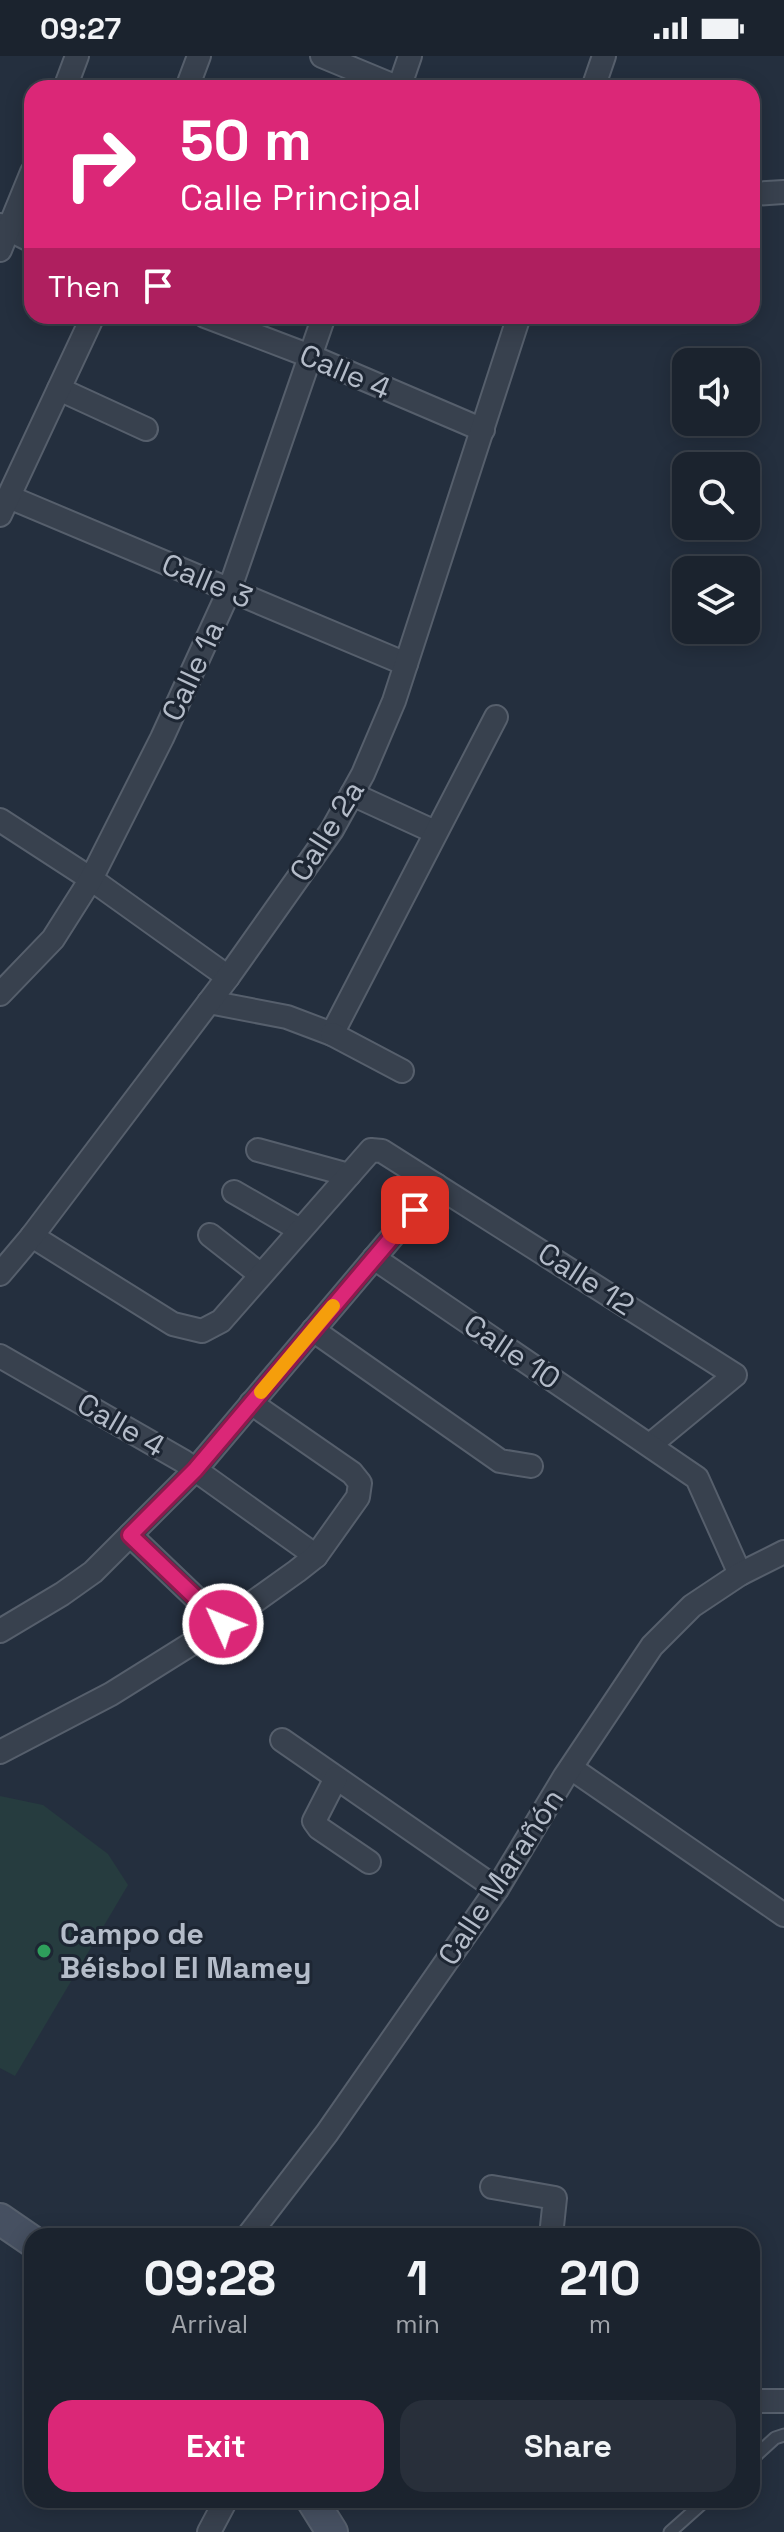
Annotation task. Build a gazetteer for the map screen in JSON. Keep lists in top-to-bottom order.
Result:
{
  "streets": {
    "street": [
      "Calle 4",
      "Calle 3",
      "Calle 1a",
      "Calle 2a",
      "Calle 12",
      "Calle 10",
      "Calle Marañón"
    ]
  },
  "crossings": [
    ["Calle 4", "Calle 1a"],
    ["Calle 4", "Calle 2a"],
    ["Calle 3", "Calle 1a"],
    ["Calle 3", "Calle 2a"],
    ["Calle 12", "Calle 10"],
    ["Calle 10", "Calle Marañón"]
  ],
  "places": ["Campo de Béisbol El Mamey"],
  "page": {
    "status": "09:27",
    "turn": ["50 m", "Calle Principal"],
    "then": "Then",
    "eta": [
      "09:28",
      "Arrival",
      "1",
      "min",
      "210",
      "m"
    ],
    "buttons": ["Exit", "Share"]
  }
}
